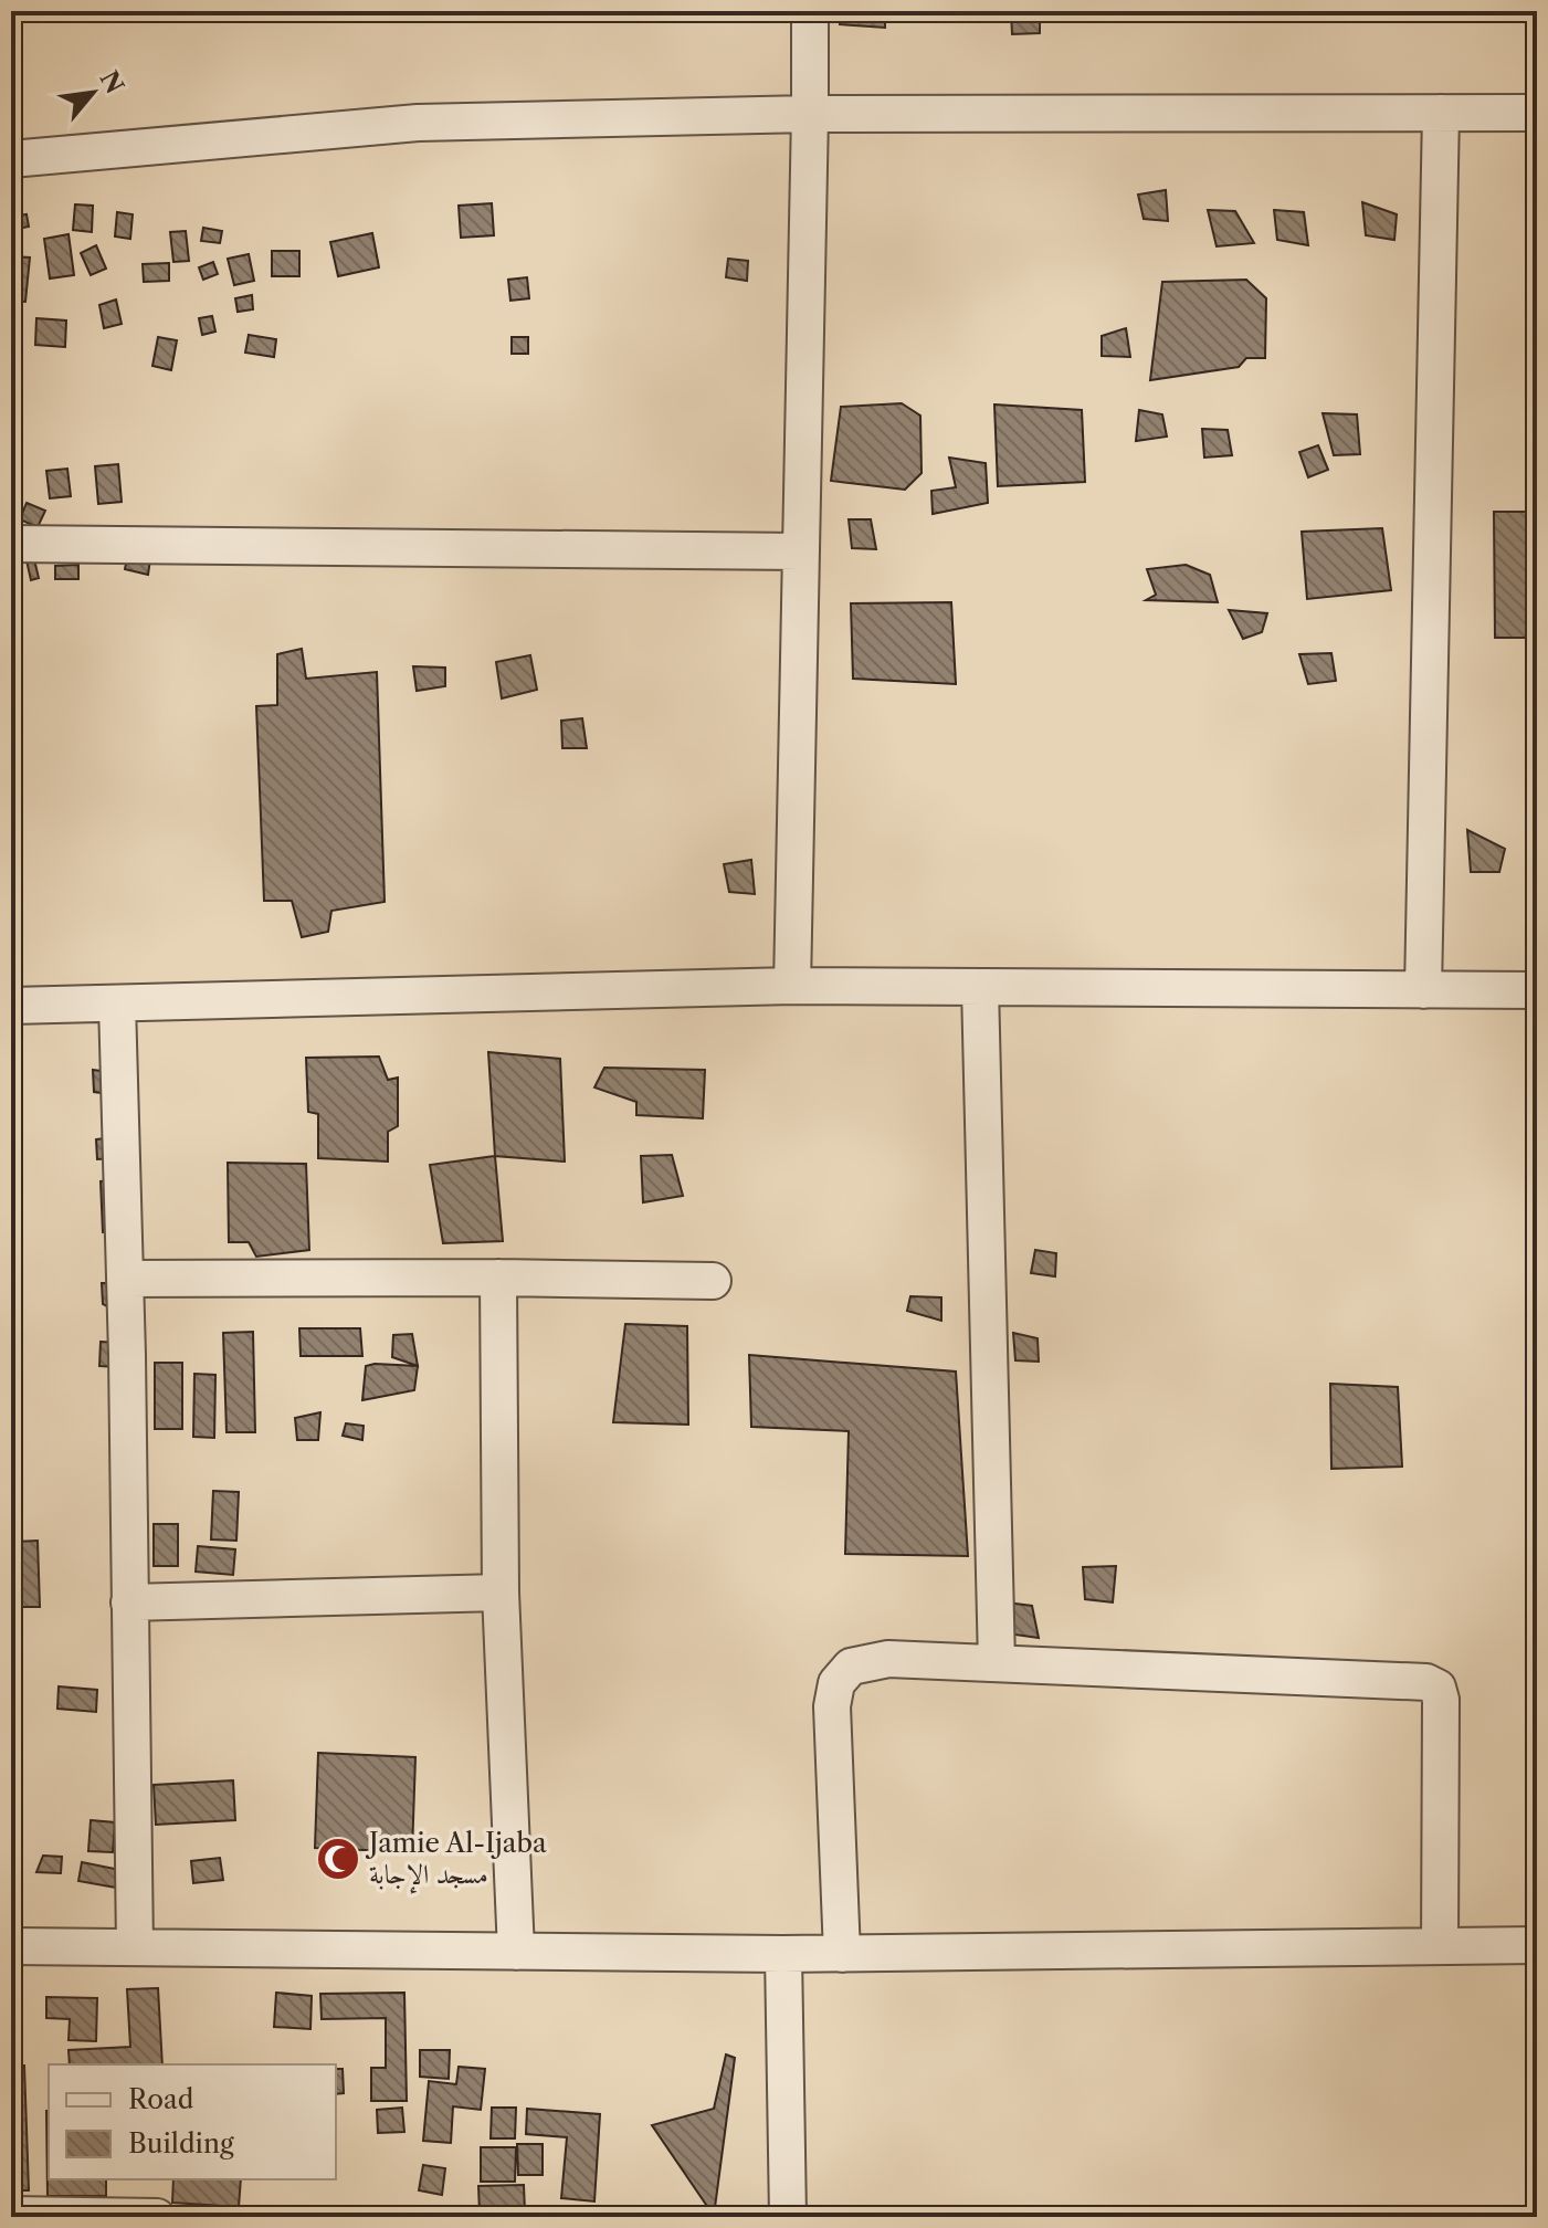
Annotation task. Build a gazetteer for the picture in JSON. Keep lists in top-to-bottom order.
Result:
{
  "places": {
    "mosque": ["Jamie Al-Ijaba مسجد الإجابة"]
  },
  "legend": ["Road", "Building"],
  "north": "top right"
}
